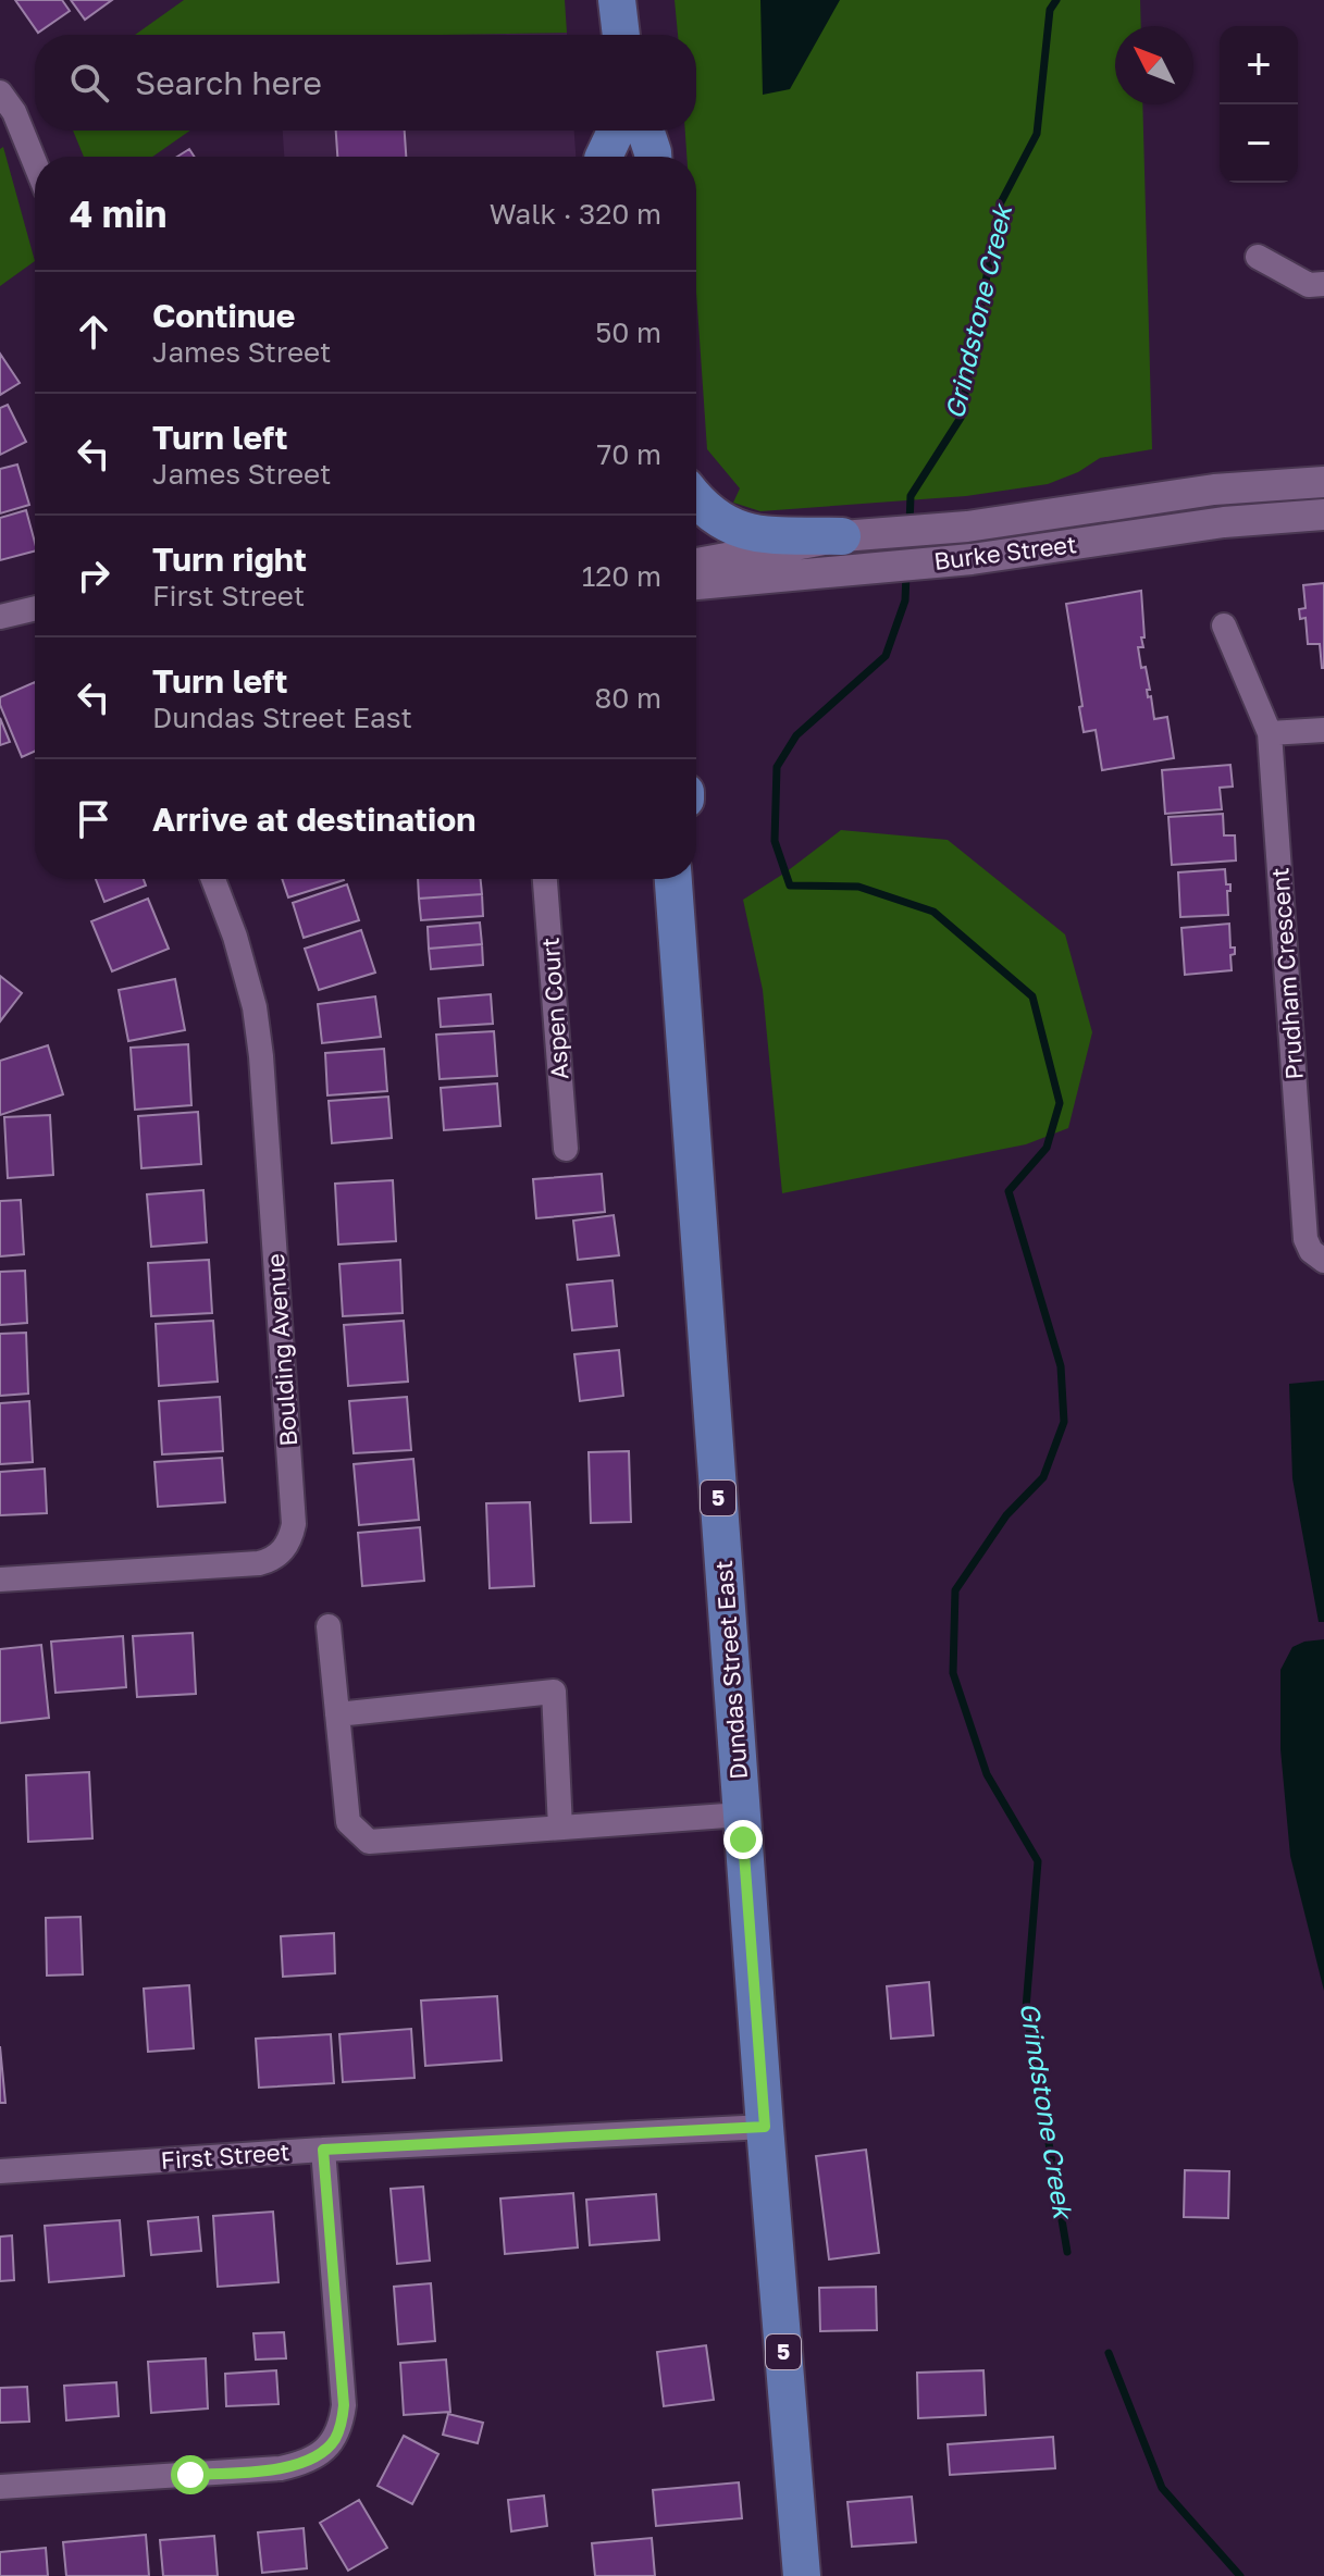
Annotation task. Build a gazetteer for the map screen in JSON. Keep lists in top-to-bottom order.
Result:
{
  "streets": {
    "main road": ["5", "Dundas Street East"],
    "street": [
      "Burke Street",
      "Prudham Crescent",
      "Aspen Court",
      "Boulding Avenue",
      "First Street"
    ]
  },
  "crossings": [
    ["Dundas Street East", "First Street"]
  ],
  "water": ["Grindstone Creek"],
  "north": "top left",
  "page": {
    "map_buttons": ["+", "−"],
    "search": "Search here",
    "heading": ["4 min", "Walk · 320 m"],
    "list": [
      ["Continue", "James Street", "50 m"],
      ["Turn left", "James Street", "70 m"],
      ["Turn right", "First Street", "120 m"],
      ["Turn left", "Dundas Street East", "80 m"],
      "Arrive at destination"
    ]
  }
}
